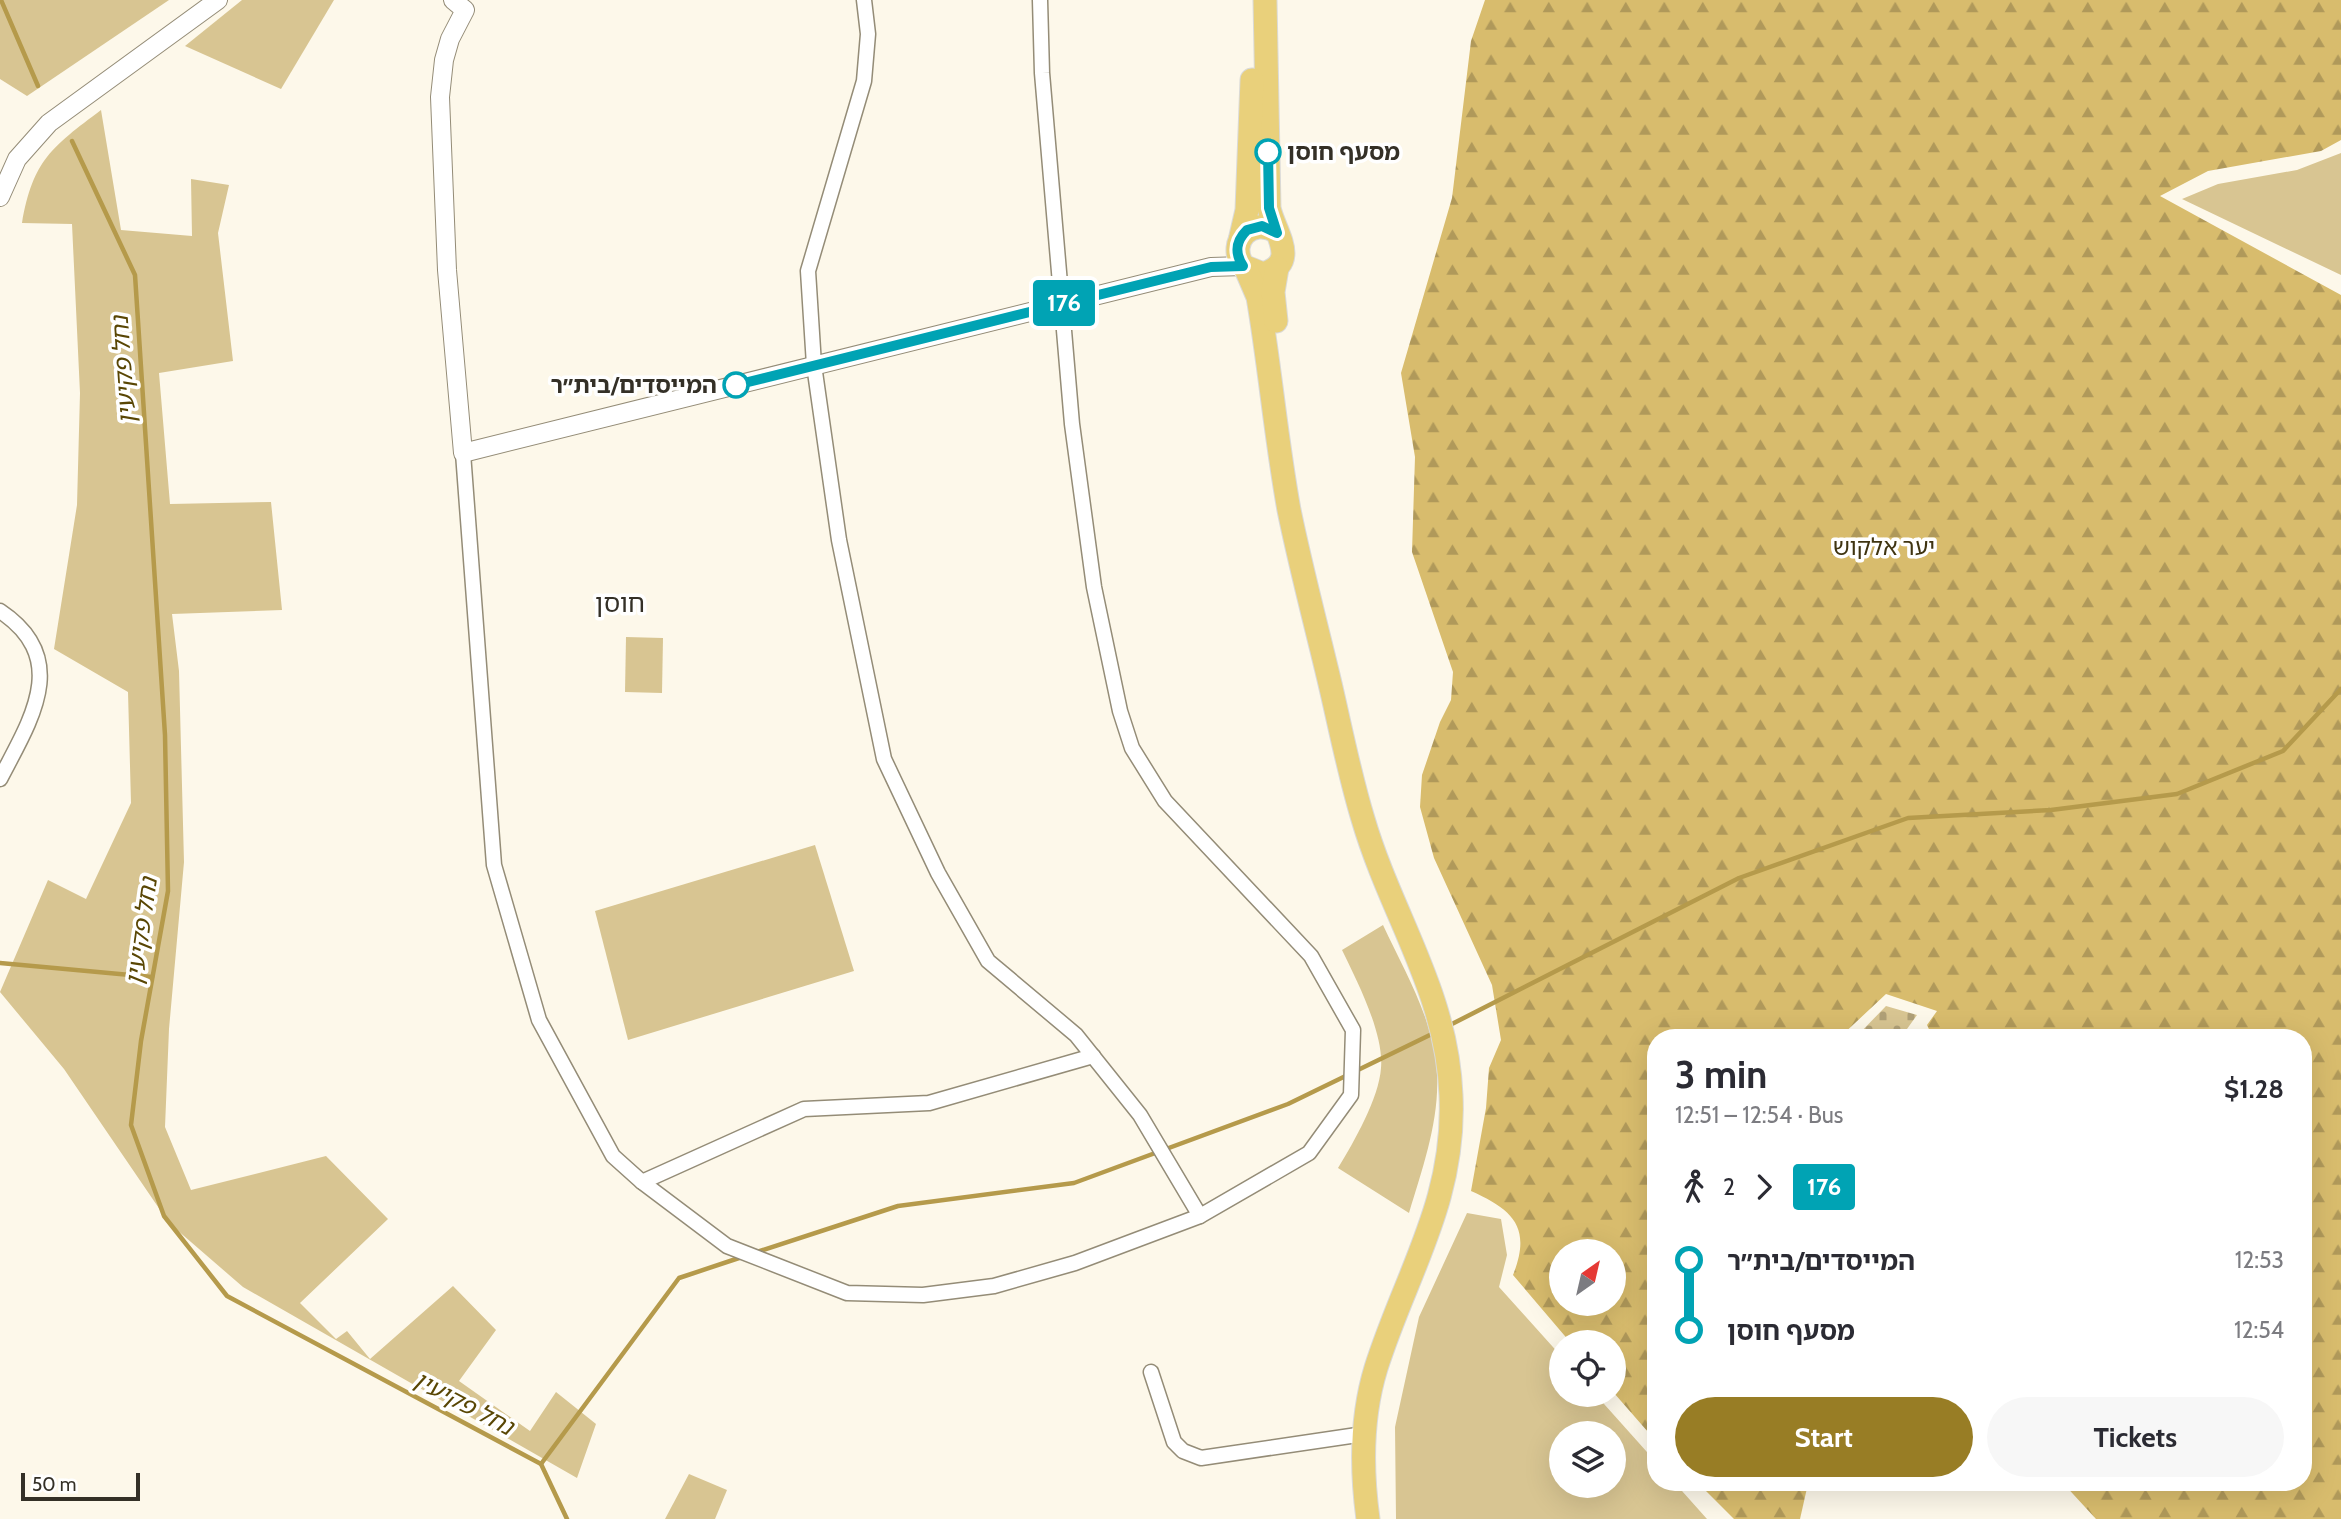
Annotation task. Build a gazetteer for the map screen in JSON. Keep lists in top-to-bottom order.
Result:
{
  "districts": ["חוסן"],
  "water": ["נחל פקיעין"],
  "parks": ["יער אלקוש"],
  "places": ["מסעף חוסן", "המייסדים/בית״ר"],
  "lines": ["bus line 176"],
  "scale_bar": "50 m",
  "north": "top right",
  "page": {
    "on_map": "176",
    "heading": ["3 min", "12:51 – 12:54 · Bus", "$1.28"],
    "legs": ["2", "176"],
    "list": [
      {
        "name": "המייסדים/בית״ר",
        "value": "12:53"
      },
      {
        "name": "מסעף חוסן",
        "value": "12:54"
      }
    ],
    "buttons": ["Start", "Tickets"],
    "scale": "50 m"
  }
}
